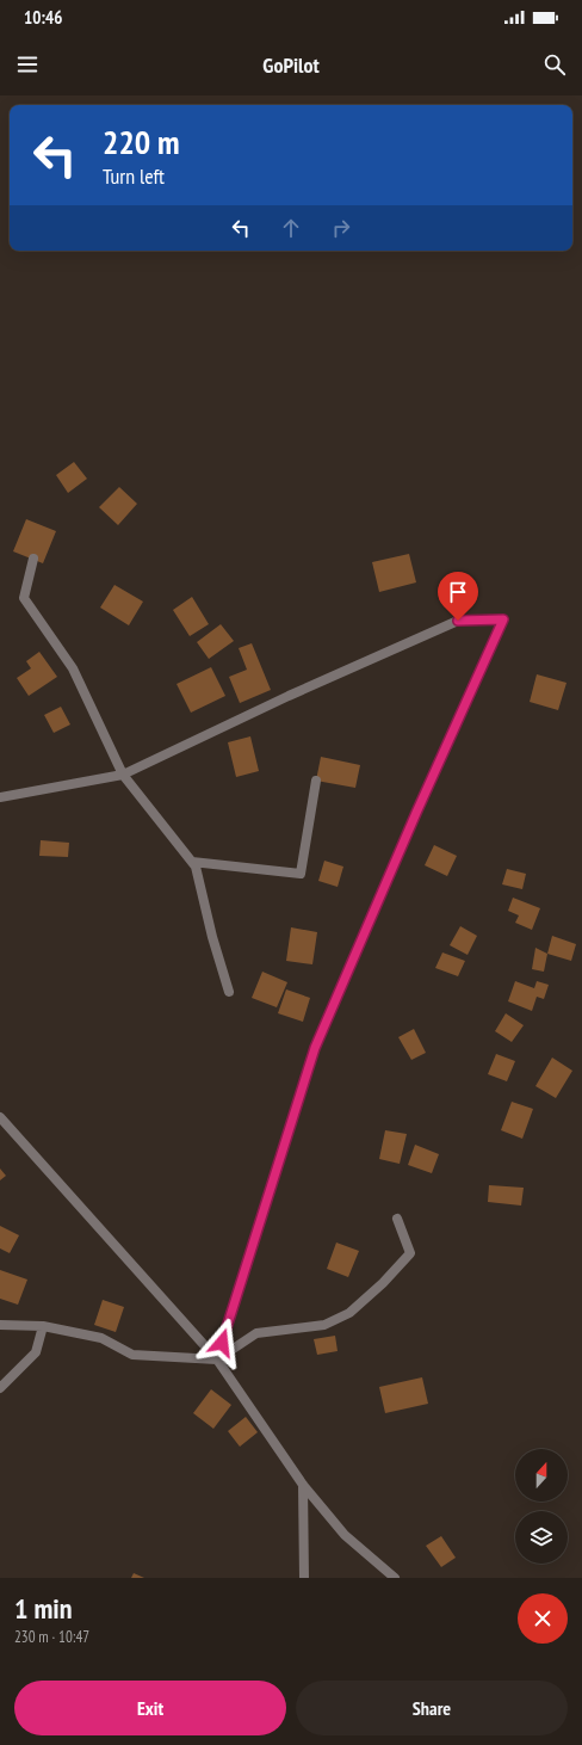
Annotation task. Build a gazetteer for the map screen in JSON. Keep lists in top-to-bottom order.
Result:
{
  "north": "top",
  "page": {
    "status": "10:46",
    "header": "GoPilot",
    "turn": ["220 m", "Turn left"],
    "heading": ["1 min", "230 m · 10:47"],
    "buttons": ["Exit", "Share"]
  }
}
